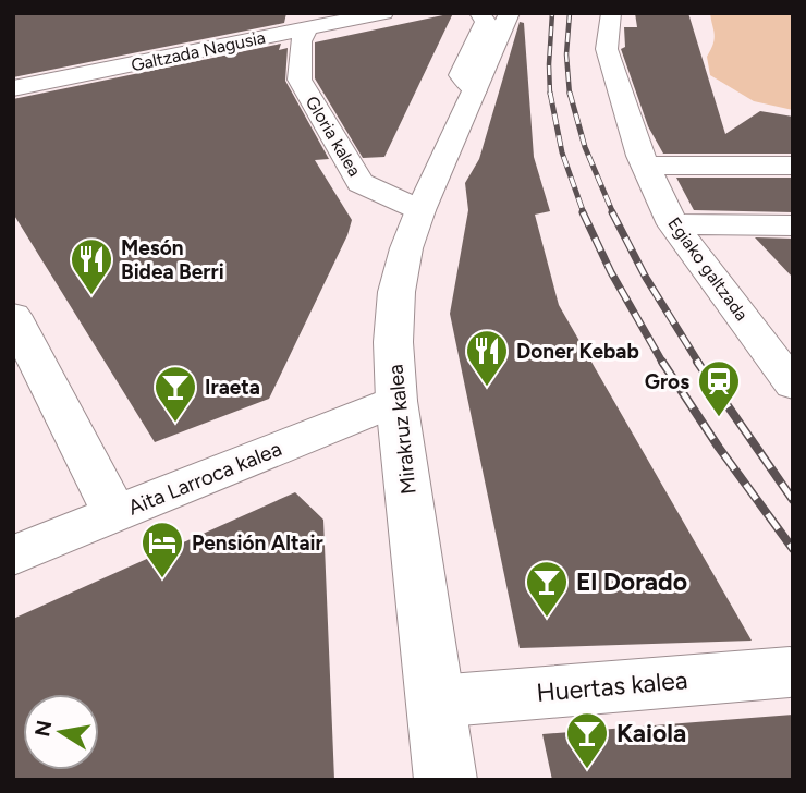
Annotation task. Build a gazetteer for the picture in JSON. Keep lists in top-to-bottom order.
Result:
{
  "streets": {
    "street": [
      "Galtzada Nagusia",
      "Gloria kalea",
      "Egiako galtzada",
      "Mirakruz kalea",
      "Aita Larroca kalea",
      "Huertas kalea"
    ]
  },
  "crossings": [
    ["Galtzada Nagusia", "Gloria kalea"],
    ["Gloria kalea", "Mirakruz kalea"],
    ["Mirakruz kalea", "Aita Larroca kalea"],
    ["Mirakruz kalea", "Huertas kalea"]
  ],
  "places": {
    "restaurant": ["Mesón Bidea Berri", "Doner Kebab"],
    "station": ["Gros"],
    "bar": ["Iraeta", "El Dorado", "Kaiola"],
    "hotel": ["Pensión Altair"]
  },
  "north": "left"
}
